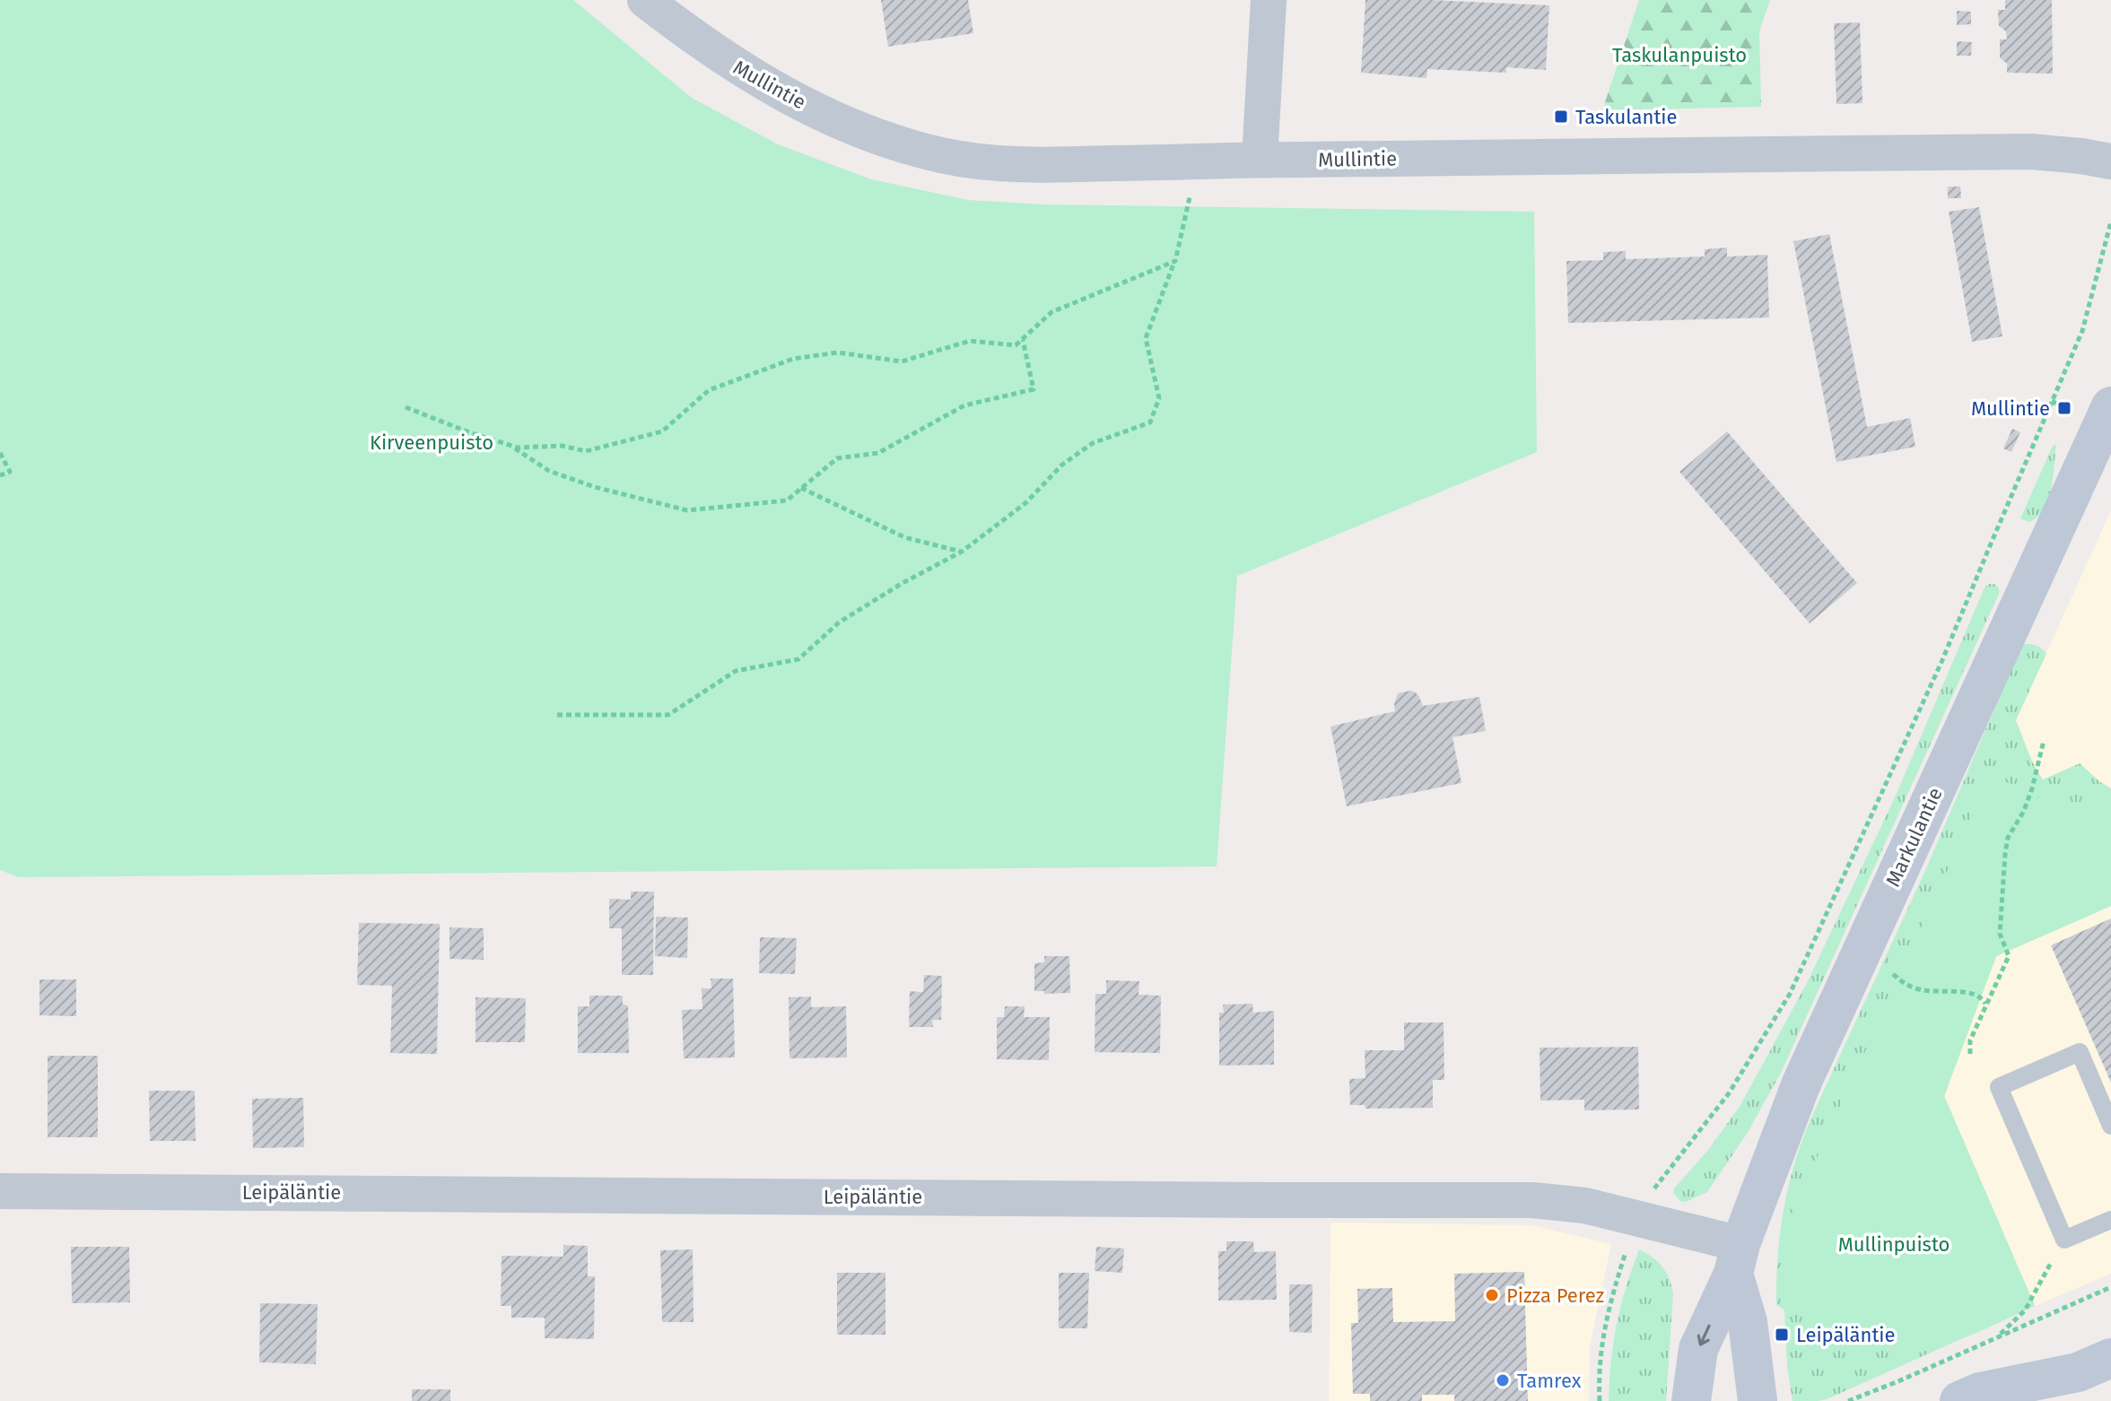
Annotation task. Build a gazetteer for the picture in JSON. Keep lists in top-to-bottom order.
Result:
{
  "streets": {
    "main road": ["Markulantie"],
    "street": ["Mullintie", "Leipäläntie"]
  },
  "crossings": [
    ["Markulantie", "Leipäläntie"]
  ],
  "parks": ["Taskulanpuisto", "Kirveenpuisto", "Mullinpuisto"],
  "places": {
    "transit": ["Taskulantie", "Mullintie", "Leipäläntie"],
    "other": ["Pizza Perez", "Tamrex"]
  }
}
